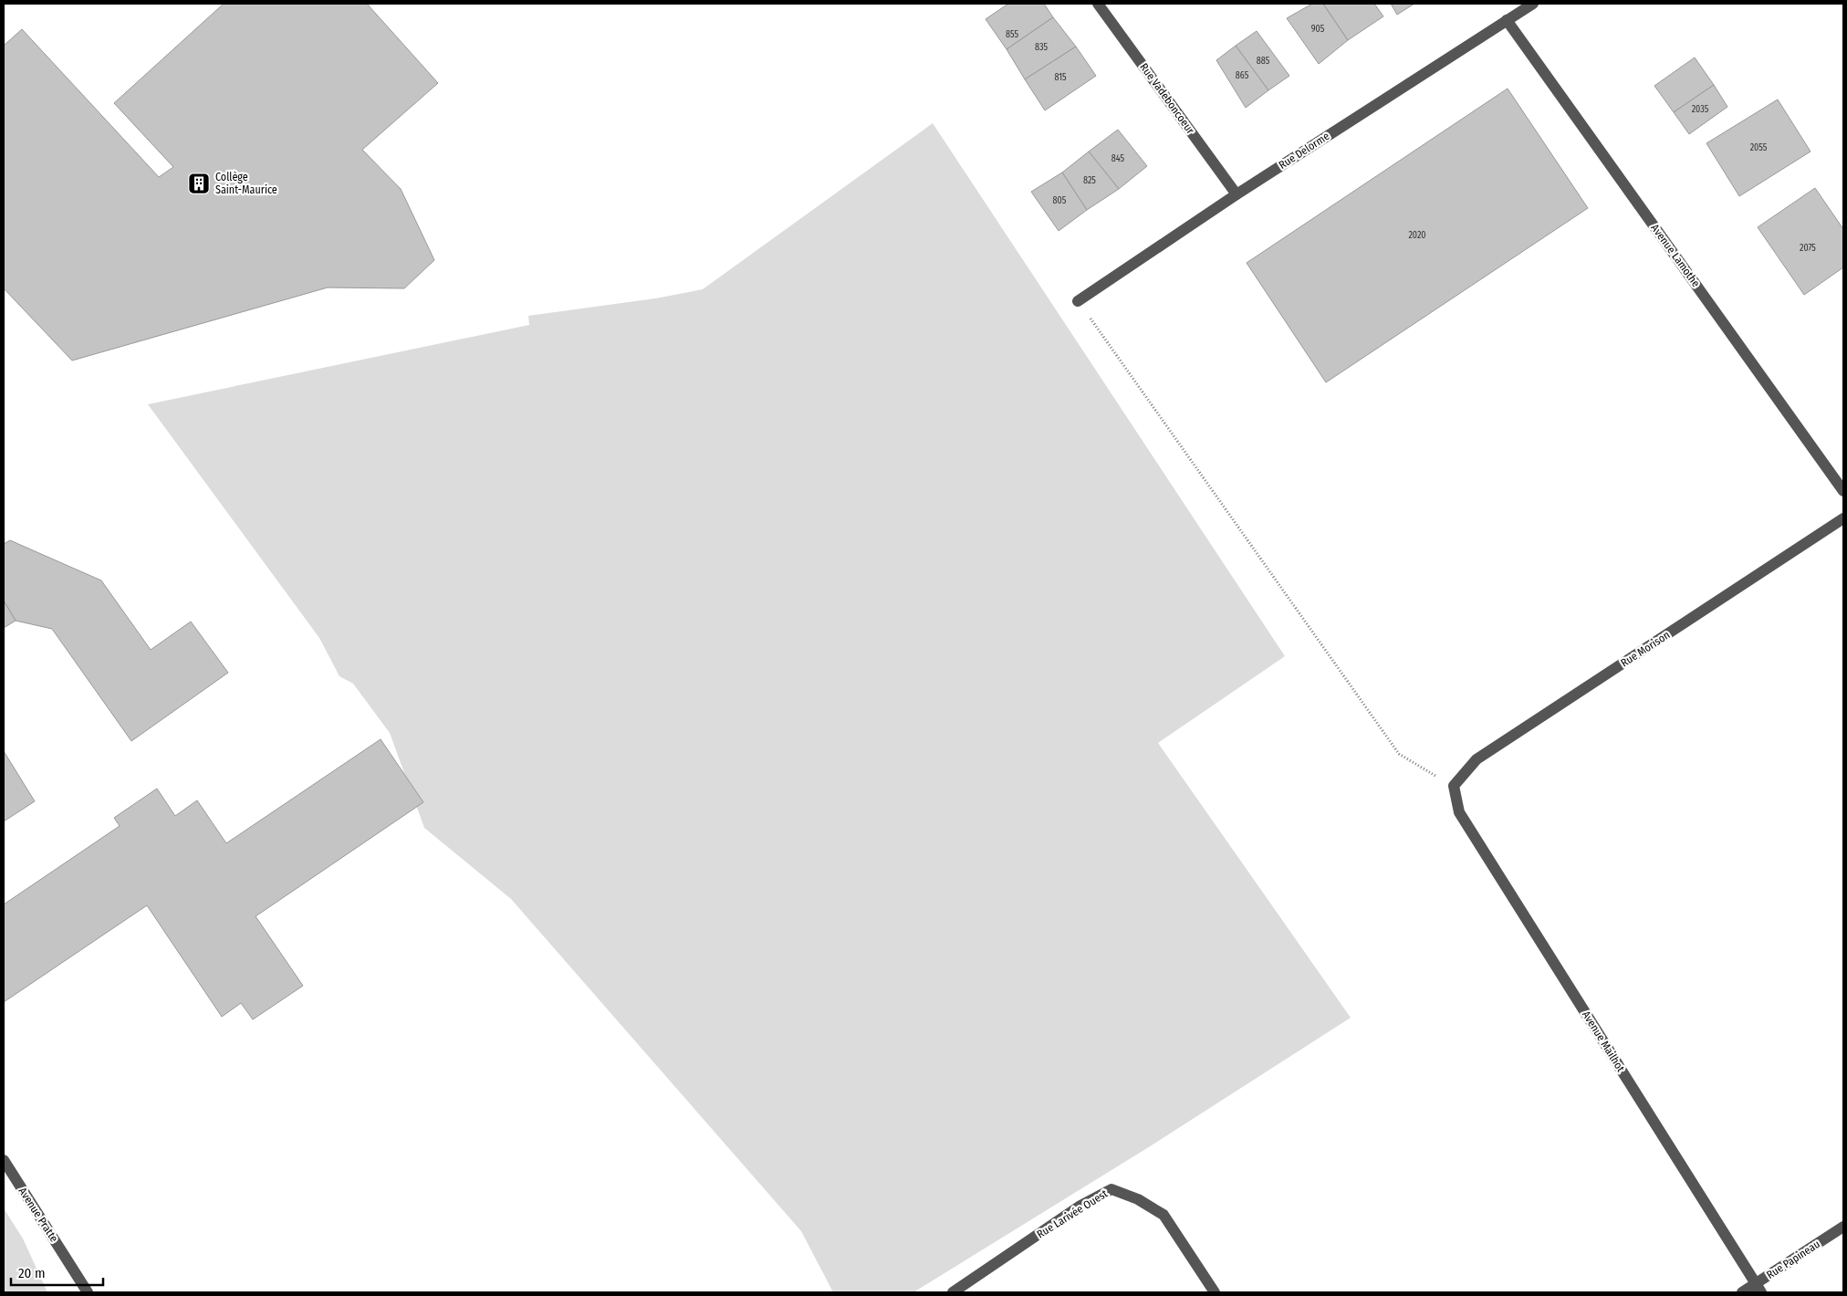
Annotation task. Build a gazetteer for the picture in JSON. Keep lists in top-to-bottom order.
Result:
{
  "streets": {
    "street": [
      "Rue Vadeboncoeur",
      "Rue Delorme",
      "Avenue Lamothe",
      "Rue Morison",
      "Avenue Mailhot",
      "Rue Larivée Ouest",
      "Avenue Pratte",
      "Rue Papineau"
    ]
  },
  "crossings": [
    ["Rue Vadeboncoeur", "Rue Delorme"],
    ["Rue Delorme", "Avenue Lamothe"],
    ["Rue Morison", "Avenue Mailhot"],
    ["Avenue Mailhot", "Rue Papineau"]
  ],
  "places": {
    "building": ["Collège Saint-Maurice"]
  },
  "house_numbers": [
    "905",
    "855",
    "835",
    "885",
    "865",
    "815",
    "2035",
    "2055",
    "845",
    "825",
    "805",
    "2020",
    "2075"
  ],
  "scale_bar": "20 m"
}
